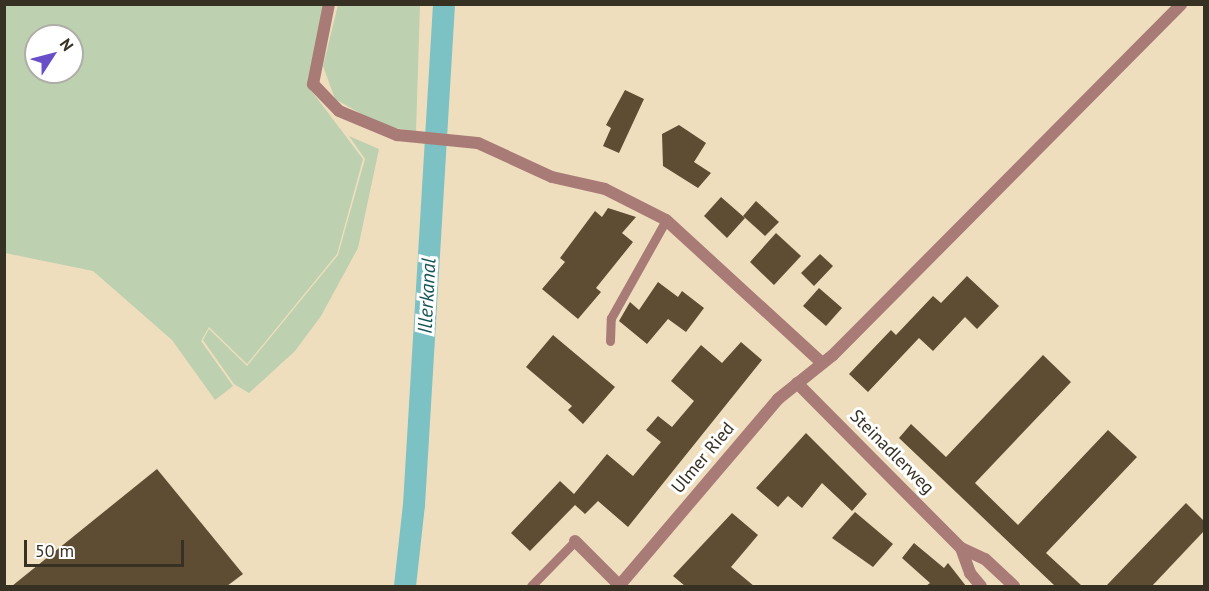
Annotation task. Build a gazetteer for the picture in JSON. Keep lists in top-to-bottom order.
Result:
{
  "streets": {
    "street": ["Steinadlerweg", "Ulmer Ried"]
  },
  "crossings": [
    ["Steinadlerweg", "Ulmer Ried"]
  ],
  "water": ["Illerkanal"],
  "scale_bar": "50 m",
  "north": "top right"
}
